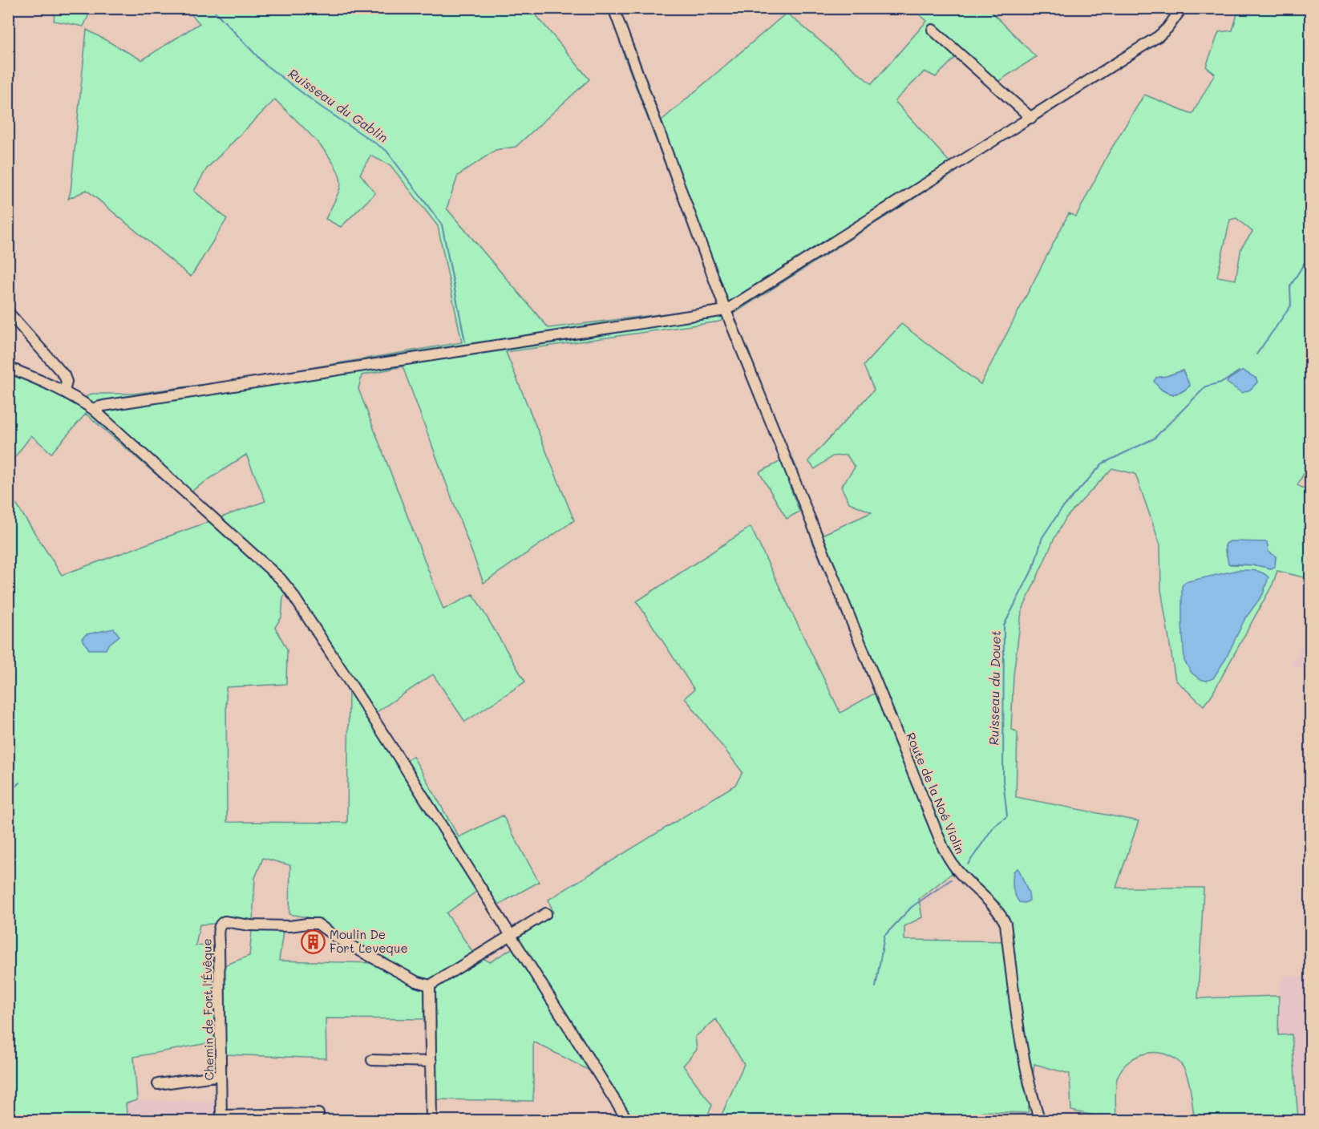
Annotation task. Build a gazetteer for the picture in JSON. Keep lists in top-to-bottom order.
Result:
{
  "streets": {
    "street": ["Route de la Noé Violin", "Chemin de Fort l'Évêque"]
  },
  "water": ["Ruisseau du Gablin", "Ruisseau du Douet"],
  "places": {
    "building": ["Moulin De Fort Leveque"]
  }
}
